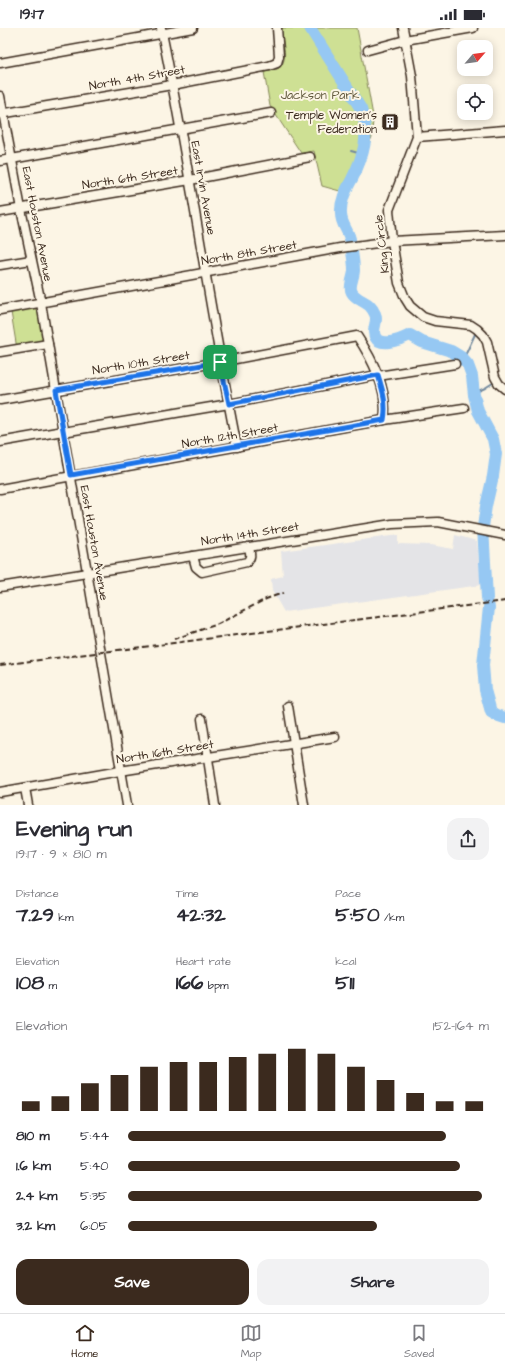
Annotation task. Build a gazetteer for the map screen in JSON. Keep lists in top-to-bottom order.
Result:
{
  "streets": {
    "street": [
      "North 4th Street",
      "North 6th Street",
      "East Irvin Avenue",
      "East Houston Avenue",
      "King Circle",
      "North 8th Street",
      "North 10th Street",
      "North 12th Street",
      "North 14th Street",
      "North 16th Street"
    ]
  },
  "crossings": [
    ["North 4th Street", "East Irvin Avenue"],
    ["North 4th Street", "East Houston Avenue"],
    ["North 6th Street", "East Irvin Avenue"],
    ["North 6th Street", "East Houston Avenue"],
    ["East Irvin Avenue", "North 8th Street"],
    ["East Irvin Avenue", "North 10th Street"],
    ["East Irvin Avenue", "North 12th Street"],
    ["East Houston Avenue", "North 8th Street"],
    ["East Houston Avenue", "North 10th Street"],
    ["East Houston Avenue", "North 12th Street"],
    ["East Houston Avenue", "North 14th Street"],
    ["East Houston Avenue", "North 16th Street"],
    ["King Circle", "North 8th Street"]
  ],
  "parks": ["Jackson Park"],
  "places": {
    "building": ["Temple Women's Federation"]
  },
  "north": "top right",
  "page": {
    "status": "19:17",
    "heading": ["Evening run", "19:17 · 9 × 810 m"],
    "stats": [
      ["Distance", "7.29 km"],
      ["Time", "42:32"],
      ["Pace", "5:50 /km"],
      ["Elevation", "108 m"],
      ["Heart rate", "166 bpm"],
      ["kcal", "511"]
    ],
    "chart": ["Elevation", "152–164 m"],
    "list": [
      {
        "name": "810 m",
        "note": "5:44"
      },
      {
        "name": "1.6 km",
        "note": "5:40"
      },
      {
        "name": "2.4 km",
        "note": "5:35"
      },
      {
        "name": "3.2 km",
        "note": "6:05"
      }
    ],
    "buttons": ["Save", "Share"],
    "tabs": ["Home", "Map", "Saved"]
  }
}
